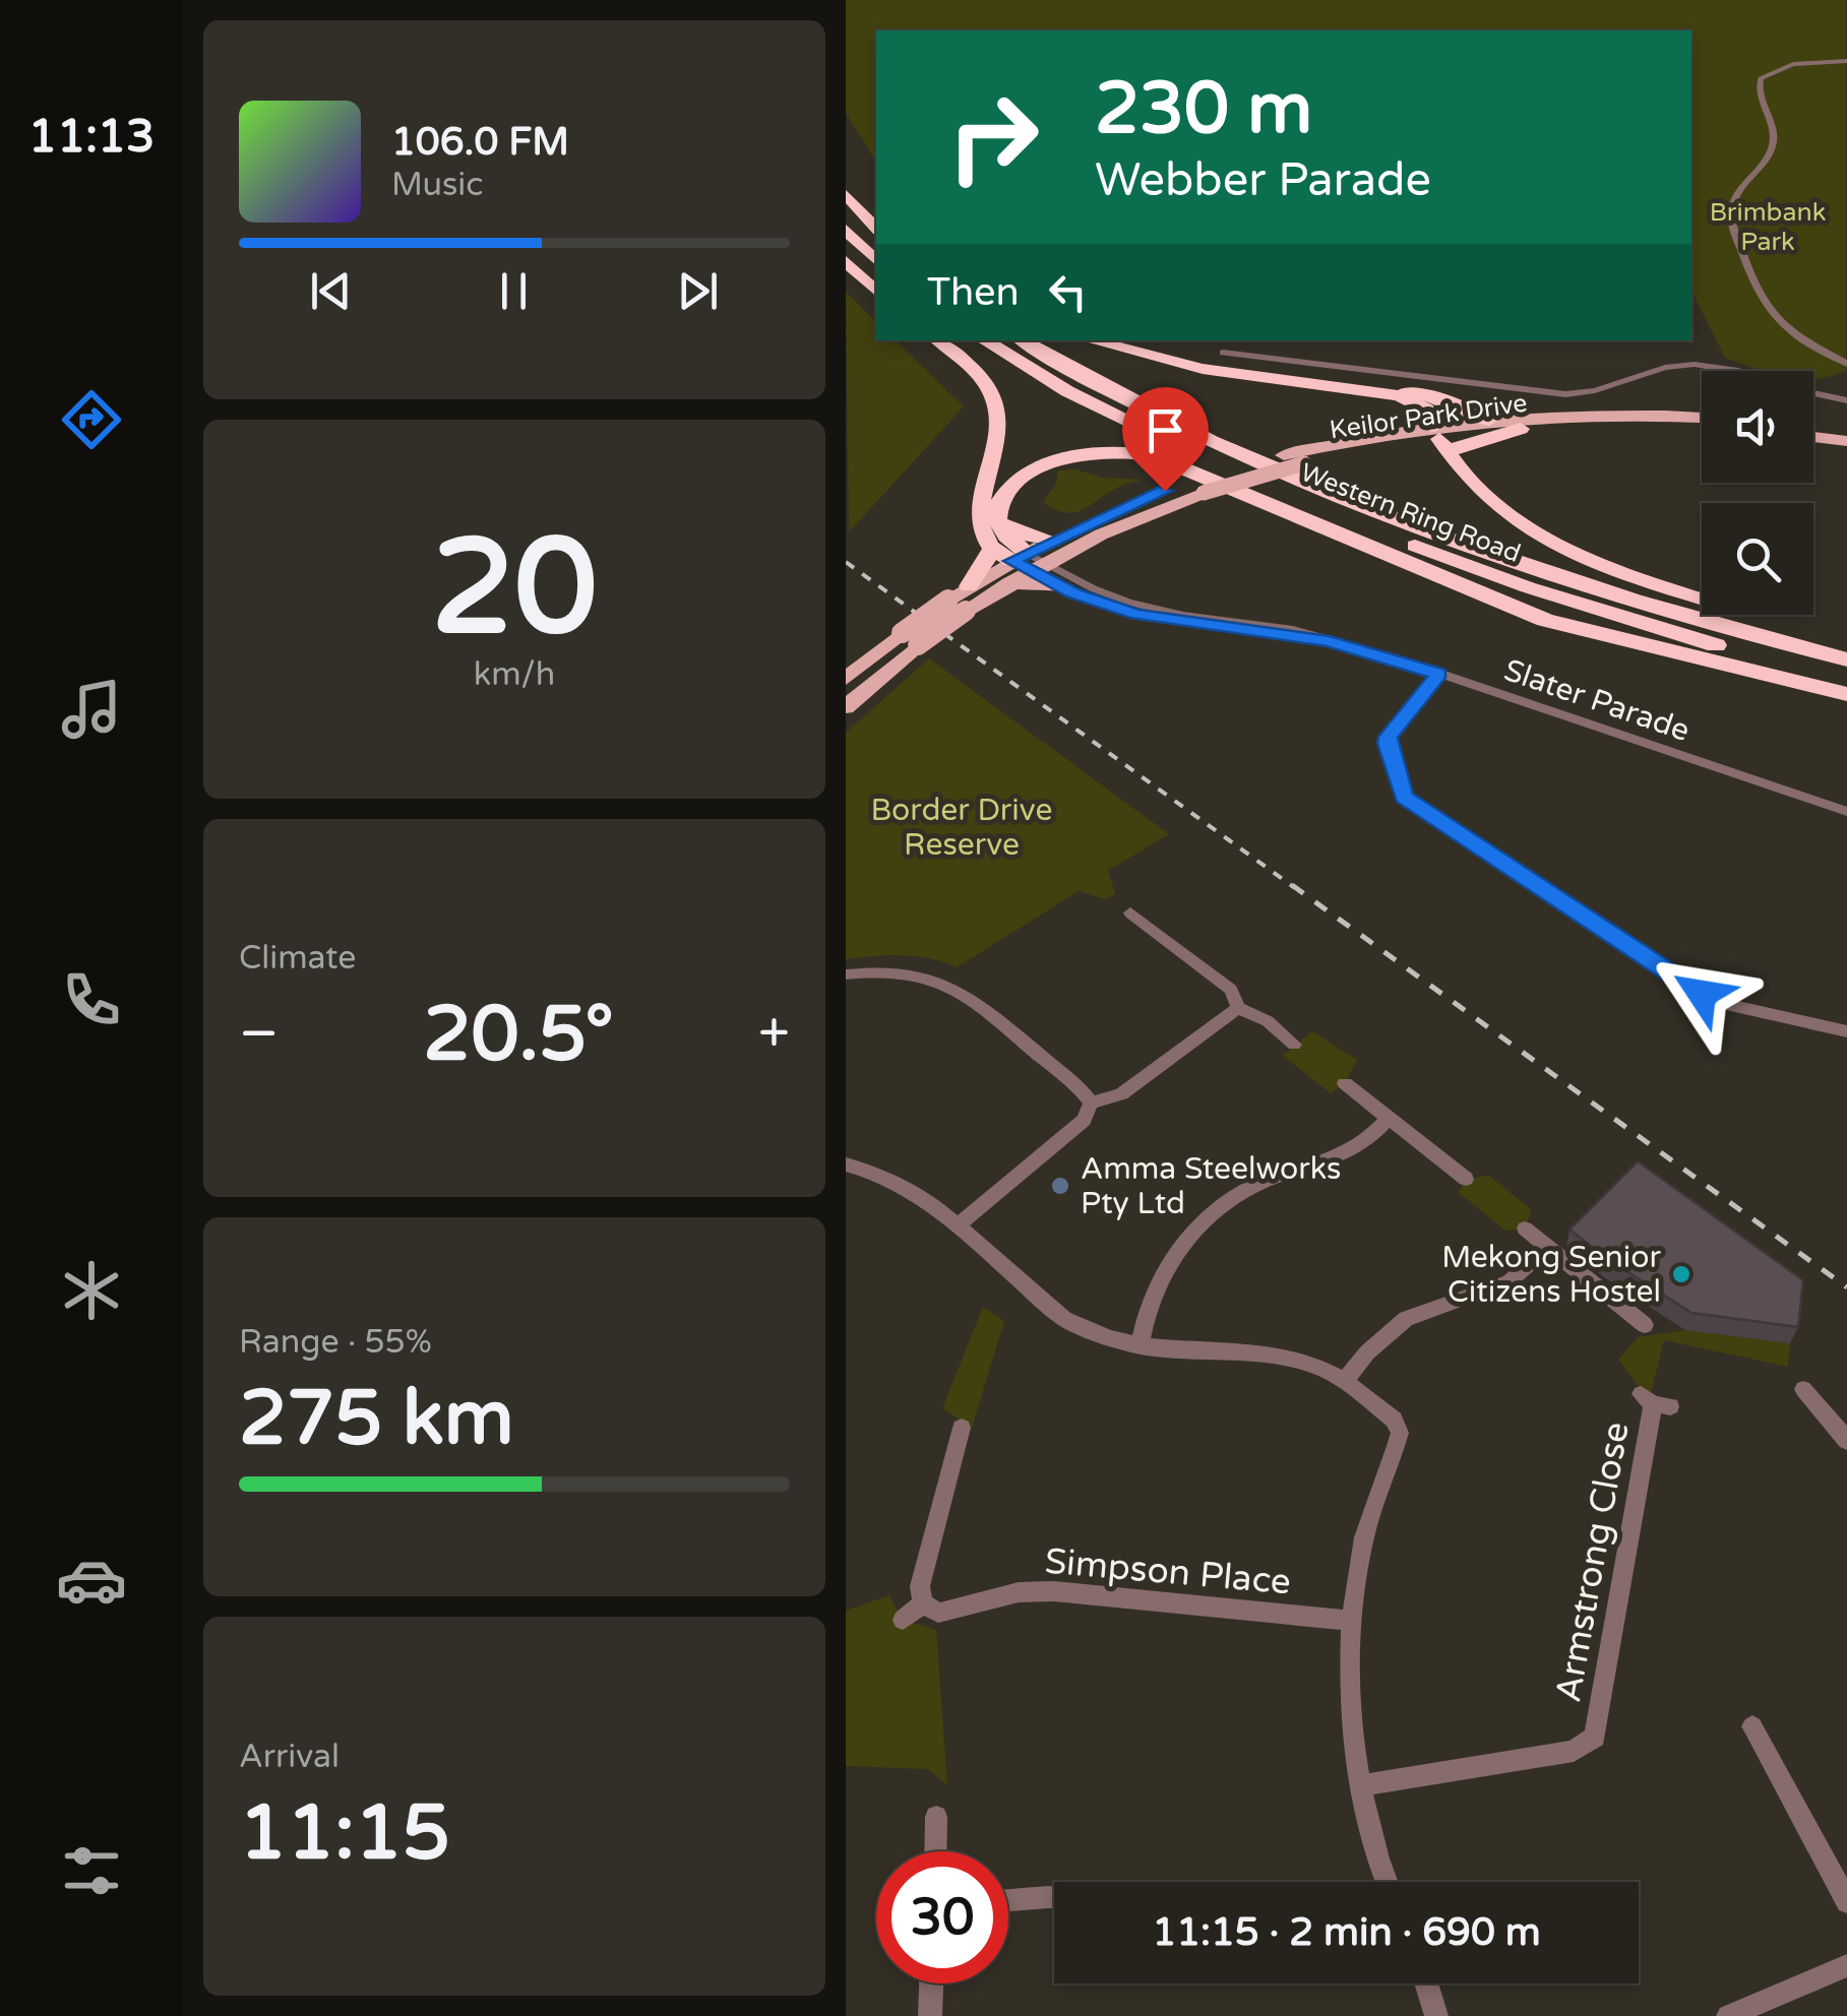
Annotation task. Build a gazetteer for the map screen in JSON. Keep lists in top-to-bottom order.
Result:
{
  "streets": {
    "highway": ["Western Ring Road"],
    "main road": ["Keilor Park Drive"],
    "street": ["Slater Parade", "Armstrong Close", "Simpson Place"]
  },
  "crossings": [
    ["Keilor Park Drive", "Slater Parade"]
  ],
  "parks": ["Brimbank Park", "Border Drive Reserve"],
  "places": ["Amma Steelworks Pty Ltd", "Mekong Senior Citizens Hostel"],
  "page": {
    "tabs": "11:13",
    "turn": ["230 m", "Webber Parade"],
    "song": ["106.0 FM", "Music"],
    "then": "Then",
    "tile": [
      ["20", "km/h"],
      "Climate",
      ["Range · 55%", "275 km"],
      ["Arrival", "11:15"]
    ],
    "heat": ["−", "20.5°", "+"],
    "limit": "30",
    "trip": "11:15 · 2 min · 690 m"
  }
}
